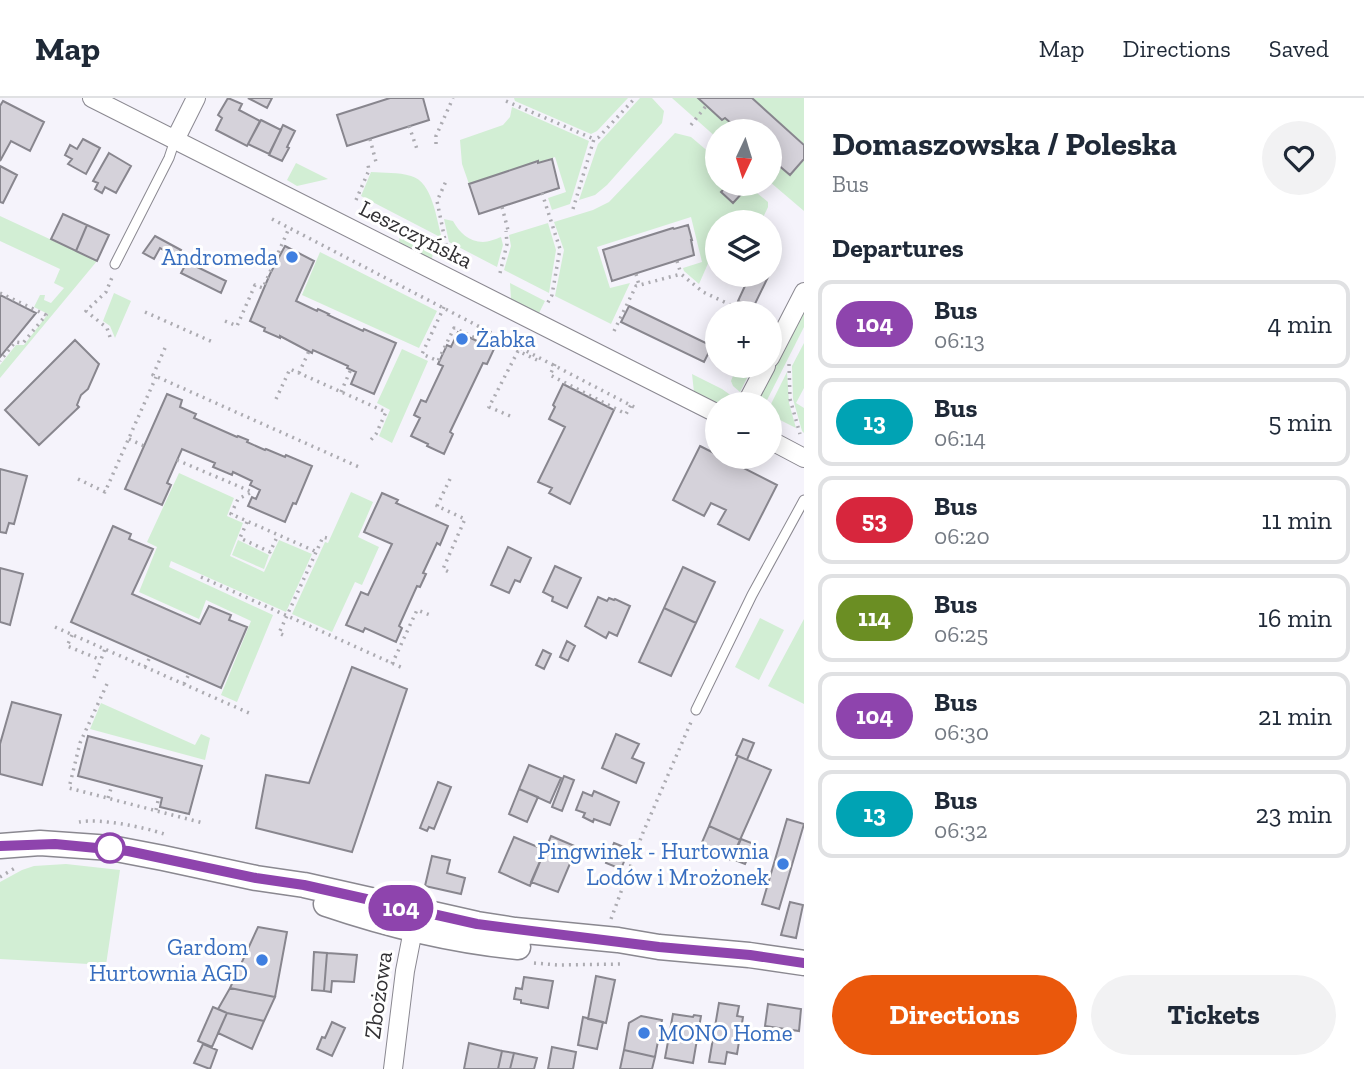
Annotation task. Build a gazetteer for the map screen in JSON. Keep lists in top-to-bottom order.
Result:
{
  "streets": {
    "street": ["Leszczyńska", "Zbożowa"]
  },
  "places": [
    "Andromeda",
    "Żabka",
    "Pingwinek - Hurtownia Lodów i Mrożonek",
    "Gardom Hurtownia AGD",
    "MONO Home"
  ],
  "lines": ["bus line 104"],
  "north": "bottom",
  "page": {
    "header": "Map",
    "nav": ["Map", "Directions", "Saved"],
    "on_map": "104",
    "heading": [
      ["Domaszowska / Poleska", "Bus"],
      "Departures"
    ],
    "map_buttons": ["+", "−"],
    "list": [
      {
        "mark": "104",
        "name": "Bus",
        "note": "06:13",
        "value": "4 min"
      },
      {
        "mark": "13",
        "name": "Bus",
        "note": "06:14",
        "value": "5 min"
      },
      {
        "mark": "53",
        "name": "Bus",
        "note": "06:20",
        "value": "11 min"
      },
      {
        "mark": "114",
        "name": "Bus",
        "note": "06:25",
        "value": "16 min"
      },
      {
        "mark": "104",
        "name": "Bus",
        "note": "06:30",
        "value": "21 min"
      },
      {
        "mark": "13",
        "name": "Bus",
        "note": "06:32",
        "value": "23 min"
      }
    ],
    "buttons": ["Directions", "Tickets"]
  }
}
